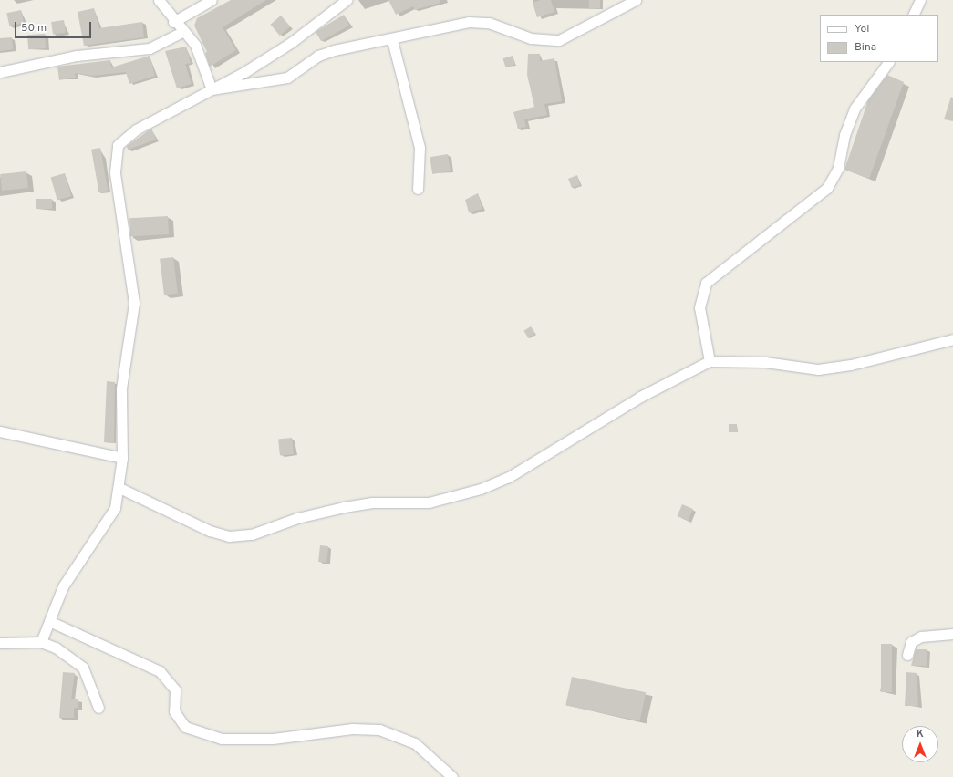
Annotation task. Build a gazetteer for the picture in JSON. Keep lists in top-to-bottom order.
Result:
{
  "legend": ["Yol", "Bina"],
  "scale_bar": "50 m",
  "north": "top"
}
